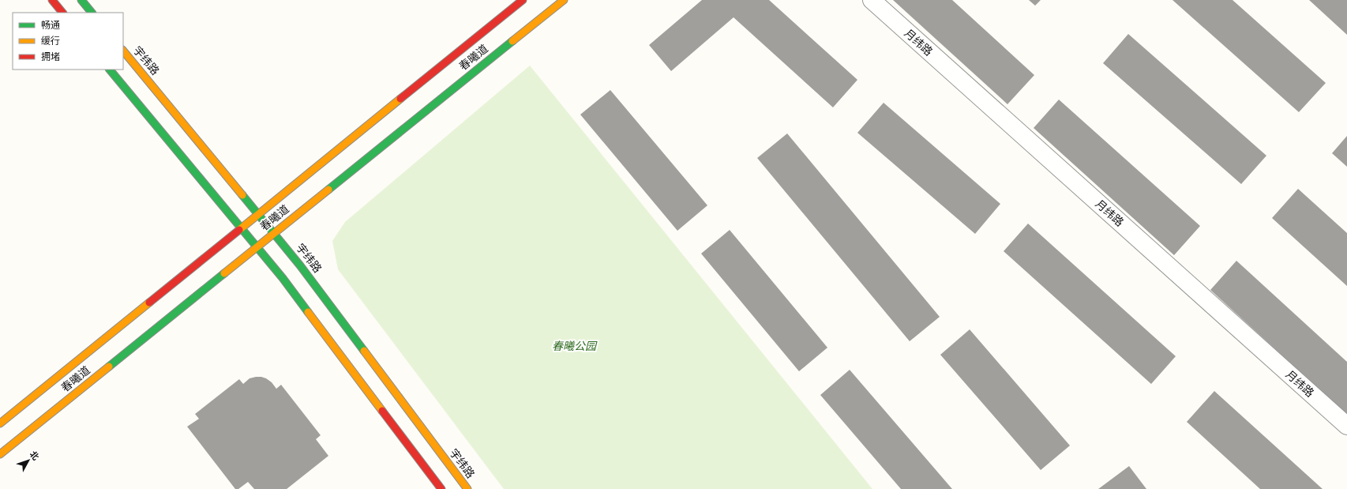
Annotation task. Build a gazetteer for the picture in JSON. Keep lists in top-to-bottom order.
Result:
{
  "streets": {
    "main road": ["春曦道", "宇纬路"],
    "street": ["月纬路"]
  },
  "crossings": [
    ["春曦道", "宇纬路"]
  ],
  "parks": ["春曦公园"],
  "legend": ["畅通", "缓行", "拥堵"],
  "north": "top right"
}
